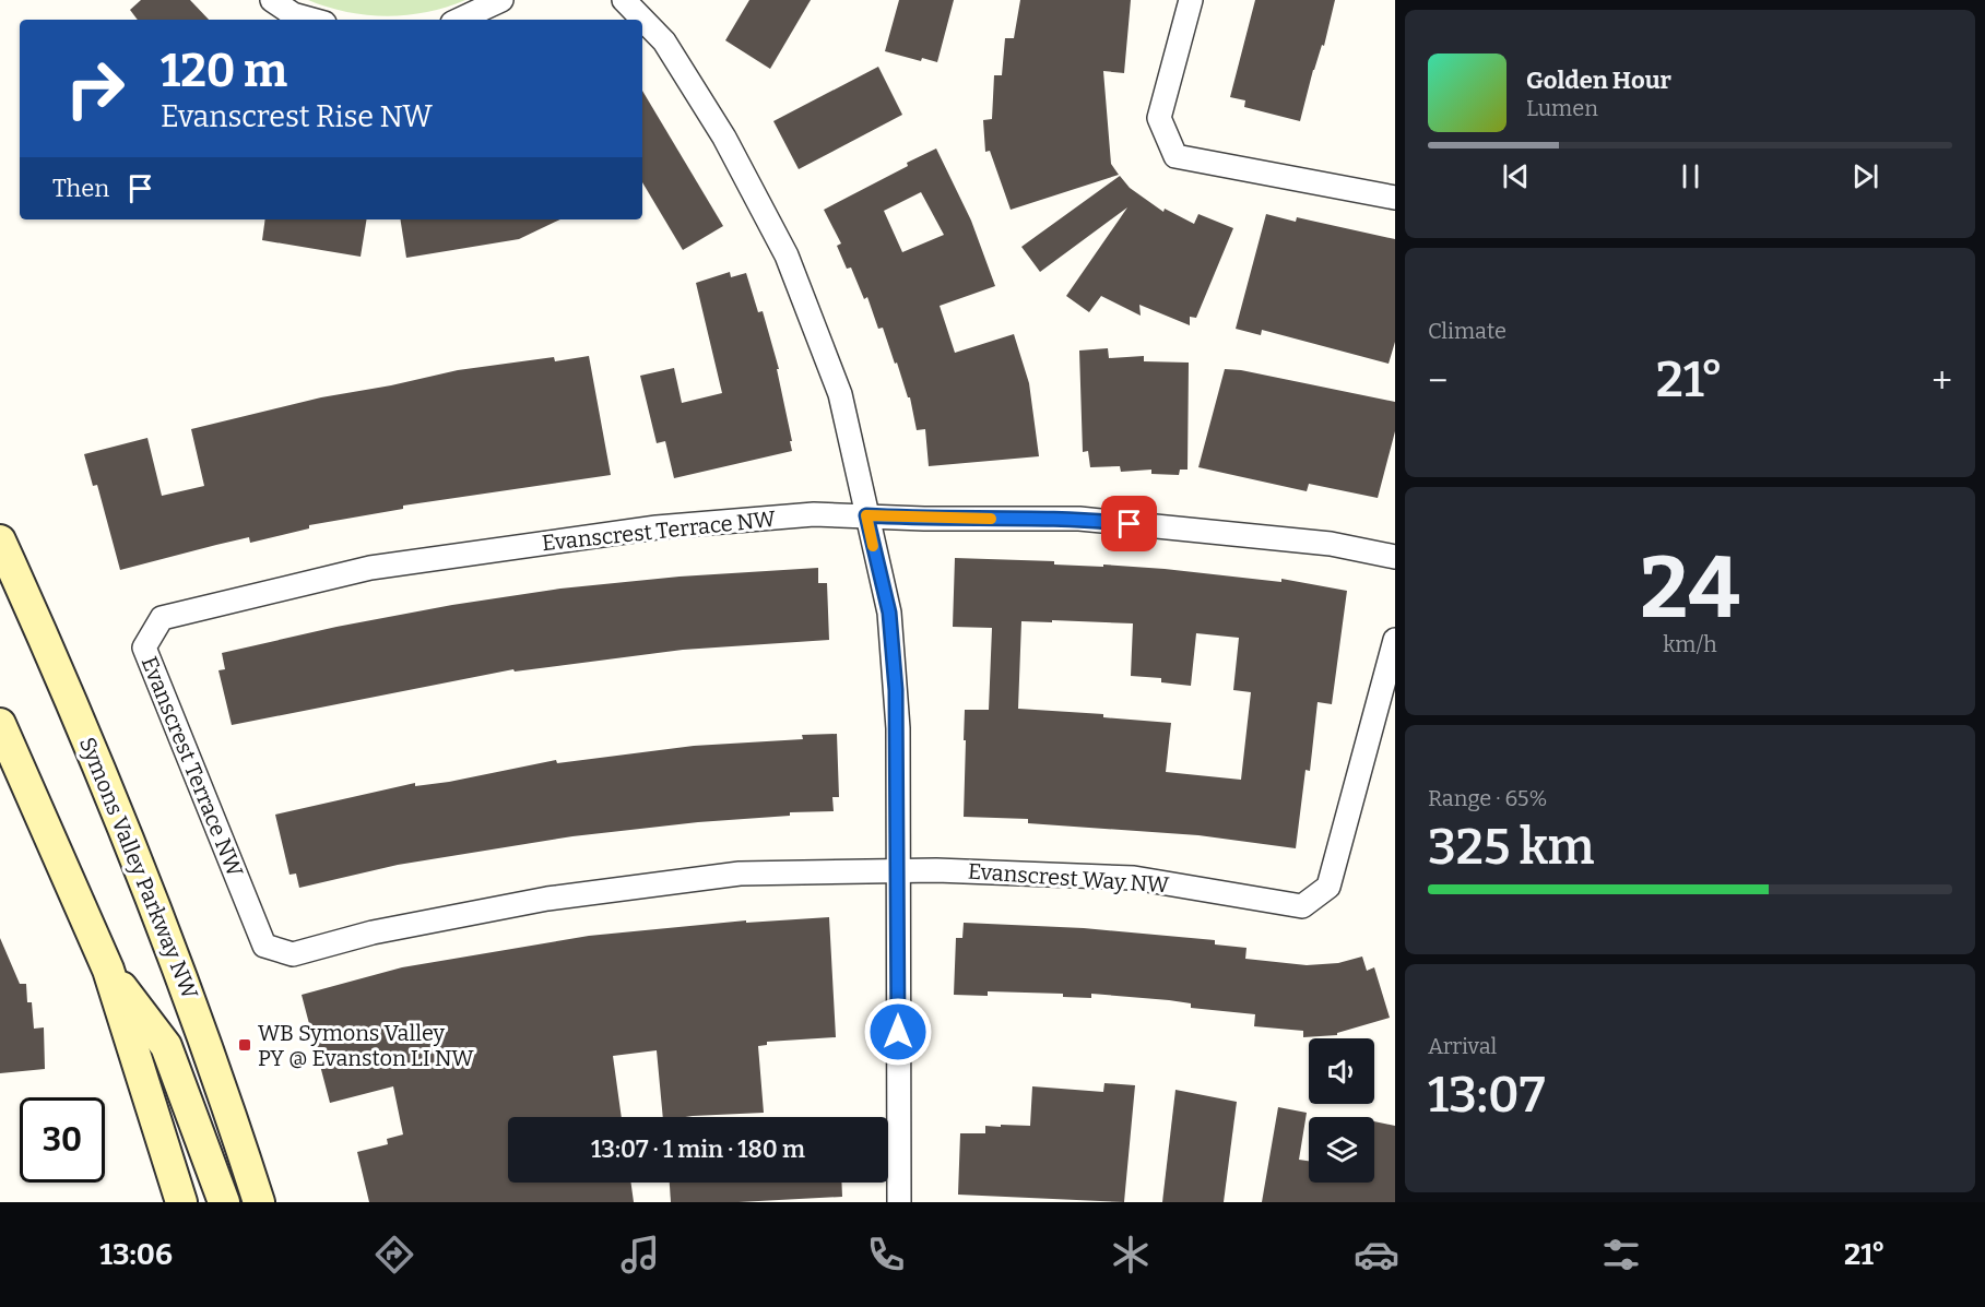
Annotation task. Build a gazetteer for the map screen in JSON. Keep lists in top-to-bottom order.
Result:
{
  "streets": {
    "main road": ["Symons Valley Parkway NW"],
    "street": ["Evanscrest Terrace NW", "Evanscrest Way NW"]
  },
  "crossings": [
    ["Evanscrest Terrace NW", "Evanscrest Way NW"]
  ],
  "places": {
    "transit": ["WB Symons Valley PY @ Evanston LI NW"]
  },
  "page": {
    "turn": ["120 m", "Evanscrest Rise NW"],
    "song": ["Golden Hour", "Lumen"],
    "then": "Then",
    "tile": [
      "Climate",
      ["24", "km/h"],
      ["Range · 65%", "325 km"],
      ["Arrival", "13:07"]
    ],
    "heat": ["−", "21°", "+"],
    "limit": "30",
    "trip": "13:07 · 1 min · 180 m",
    "tabs": ["13:06", "21°"]
  }
}
